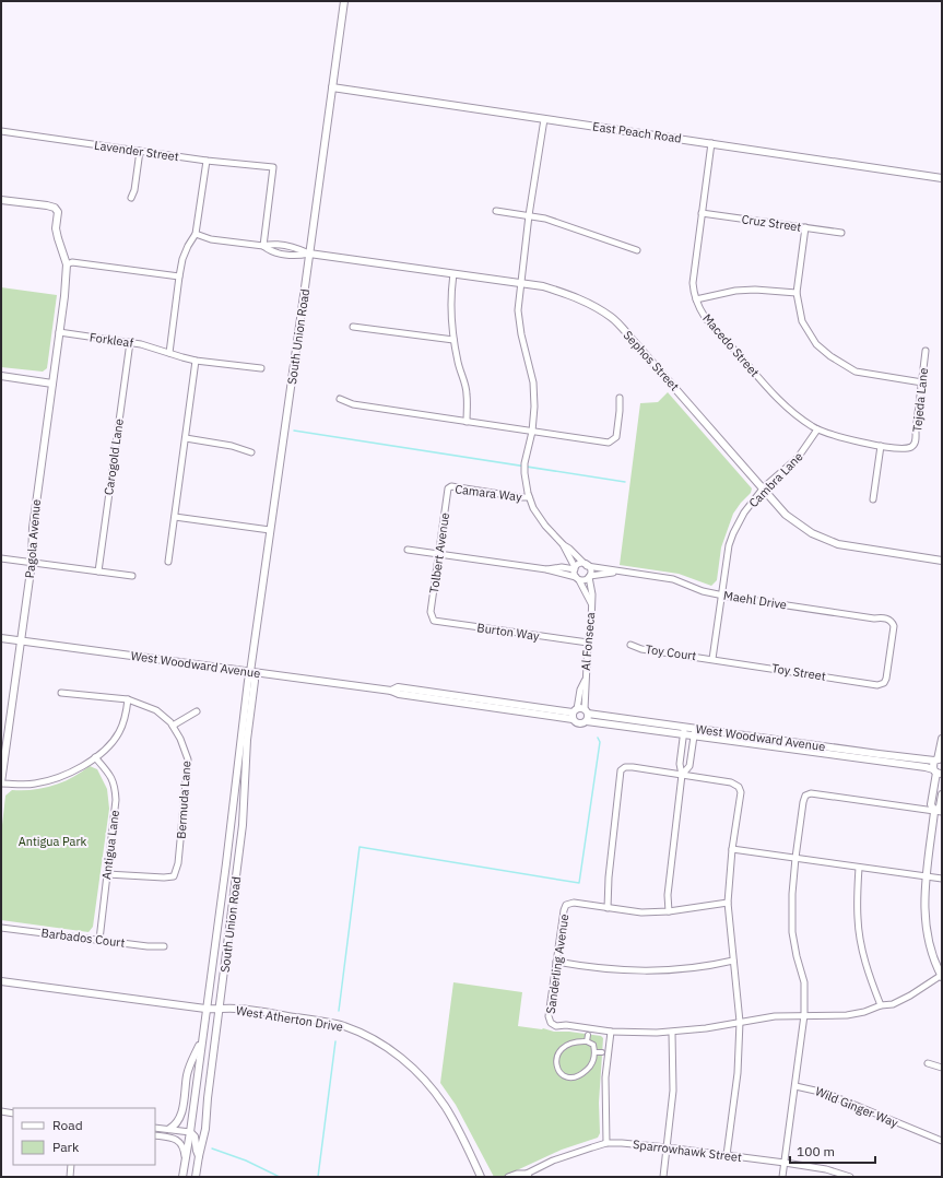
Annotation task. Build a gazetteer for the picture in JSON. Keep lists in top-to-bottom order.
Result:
{
  "streets": {
    "street": [
      "East Peach Road",
      "Lavender Street",
      "Cruz Street",
      "South Union Road",
      "Forkleaf",
      "Macedo Street",
      "Sephos Street",
      "Tejeda Lane",
      "Carogold Lane",
      "Cambra Lane",
      "Camara Way",
      "Pagola Avenue",
      "Tolbert Avenue",
      "Maehl Drive",
      "Burton Way",
      "Al Fonseca",
      "Toy Court",
      "West Woodward Avenue",
      "Toy Street",
      "Bermuda Lane",
      "Antigua Lane",
      "Barbados Court",
      "Sanderling Avenue",
      "West Atherton Drive",
      "Wild Ginger Way",
      "Sparrowhawk Street"
    ]
  },
  "crossings": [
    ["East Peach Road", "South Union Road"],
    ["East Peach Road", "Macedo Street"],
    ["Cruz Street", "Macedo Street"],
    ["South Union Road", "Sephos Street"],
    ["South Union Road", "West Woodward Avenue"],
    ["South Union Road", "West Atherton Drive"],
    ["Forkleaf", "Carogold Lane"],
    ["Forkleaf", "Pagola Avenue"],
    ["Macedo Street", "Tejeda Lane"],
    ["Macedo Street", "Cambra Lane"],
    ["Sephos Street", "Cambra Lane"],
    ["Cambra Lane", "Maehl Drive"],
    ["Cambra Lane", "Toy Court"],
    ["Cambra Lane", "Toy Street"],
    ["Camara Way", "Tolbert Avenue"],
    ["Pagola Avenue", "West Woodward Avenue"],
    ["Tolbert Avenue", "Burton Way"],
    ["Maehl Drive", "Al Fonseca"],
    ["Maehl Drive", "Toy Street"],
    ["Burton Way", "Al Fonseca"],
    ["Al Fonseca", "West Woodward Avenue"],
    ["Toy Court", "Toy Street"],
    ["Bermuda Lane", "Antigua Lane"],
    ["Antigua Lane", "Barbados Court"]
  ],
  "parks": ["Antigua Park"],
  "legend": ["Road", "Park"],
  "scale_bar": "100 m"
}
